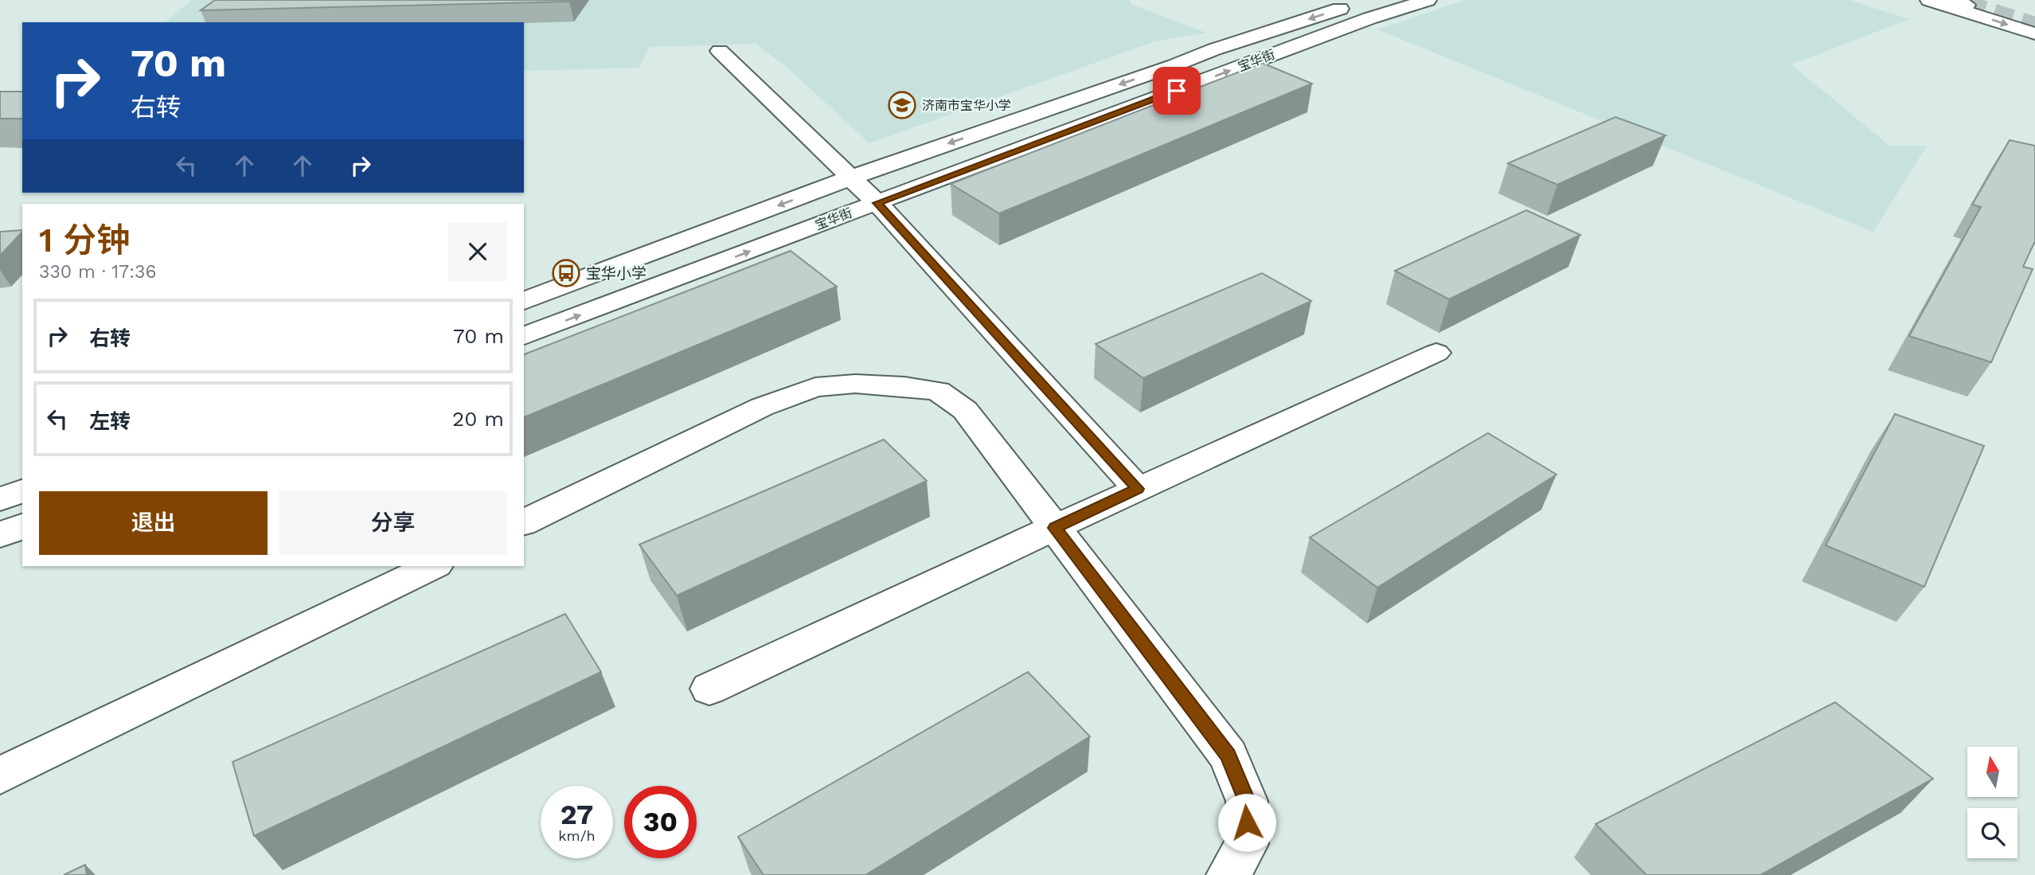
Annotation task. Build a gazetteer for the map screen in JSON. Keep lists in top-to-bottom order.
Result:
{
  "streets": {
    "main road": ["宝华街"]
  },
  "places": {
    "school or university": ["济南市宝华小学"],
    "bus stop": ["宝华小学"]
  },
  "north": "top",
  "page": {
    "turn": ["70 m", "右转"],
    "heading": ["1 分钟", "330 m · 17:36"],
    "list": [
      {
        "name": "右转",
        "value": "70 m"
      },
      {
        "name": "左转",
        "value": "20 m"
      }
    ],
    "buttons": ["退出", "分享"],
    "speed": "27 km/h",
    "limit": "30"
  }
}
